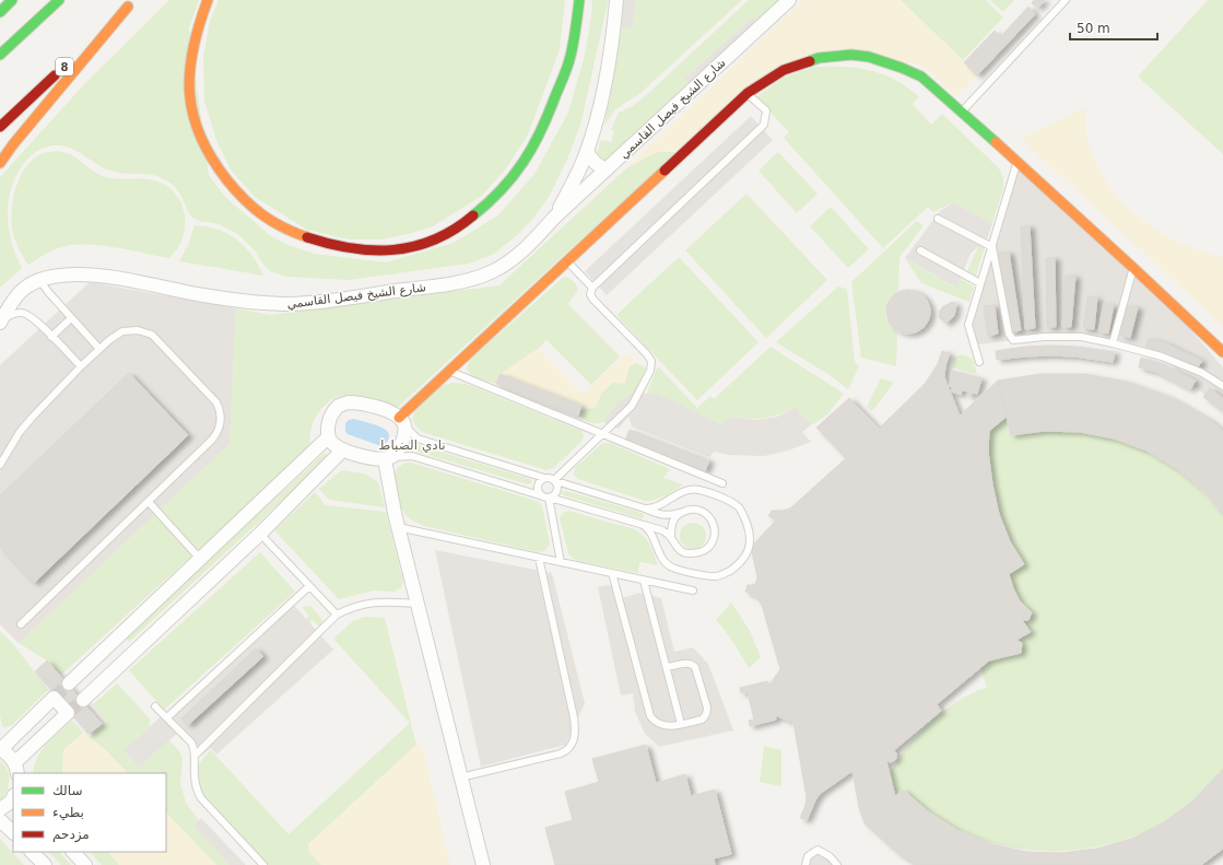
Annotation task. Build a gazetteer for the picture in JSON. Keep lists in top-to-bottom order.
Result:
{
  "streets": {
    "main road": ["8"],
    "street": ["شارع الشيخ فيصل القاسمي"]
  },
  "districts": ["نادي الضباط"],
  "legend": ["سالك", "بطيء", "مزدحم"],
  "scale_bar": "50 m"
}
